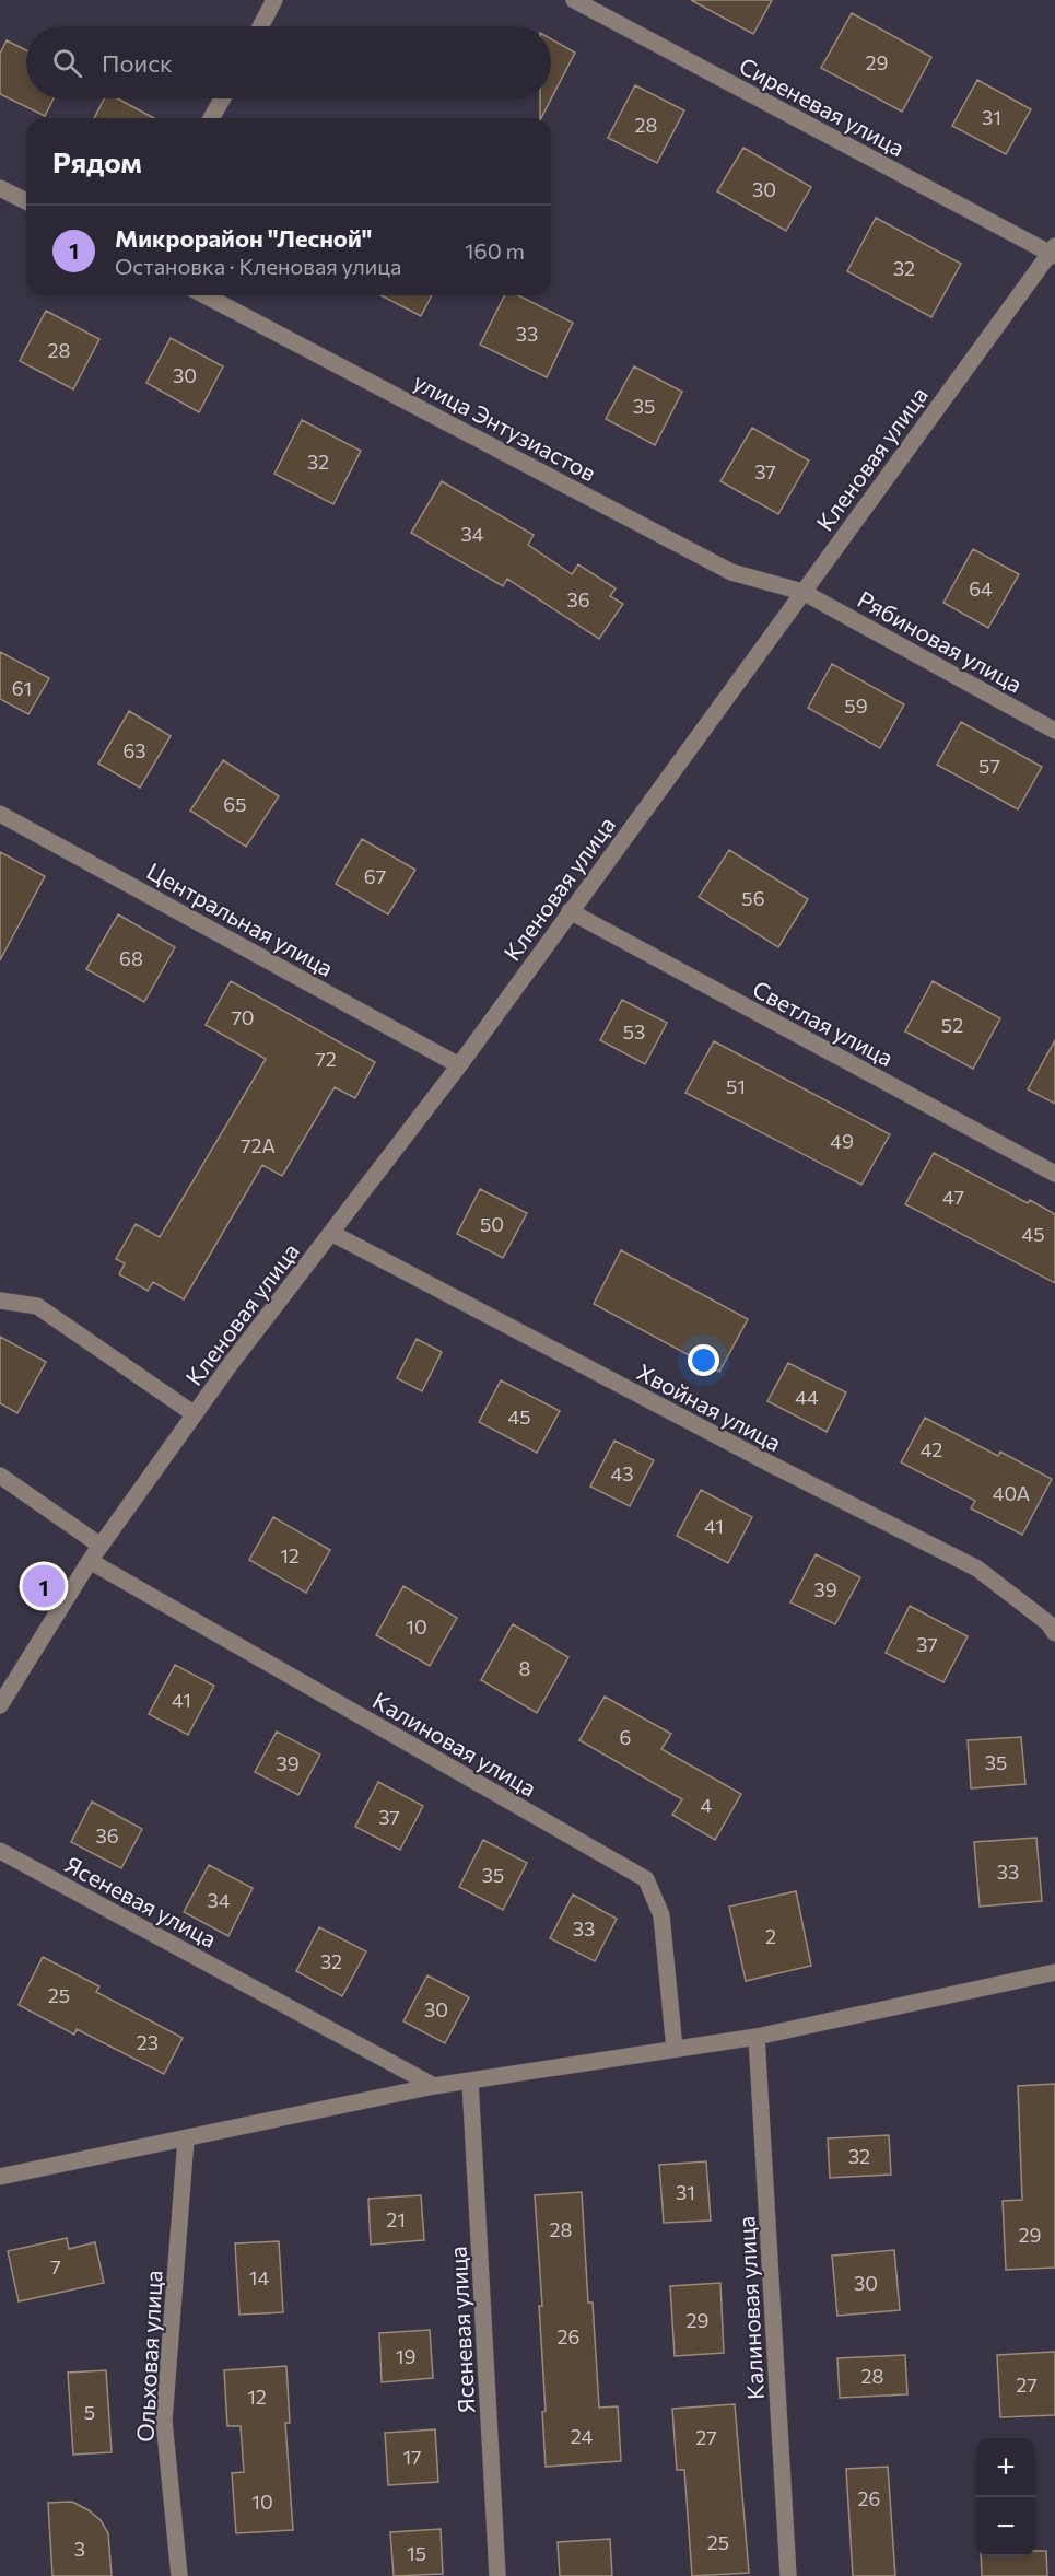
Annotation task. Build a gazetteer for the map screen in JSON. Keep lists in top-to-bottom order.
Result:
{
  "streets": {
    "street": [
      "Сиреневая улица",
      "улица Энтузиастов",
      "Кленовая улица",
      "Рябиновая улица",
      "Центральная улица",
      "Светлая улица",
      "Хвойная улица",
      "Калиновая улица",
      "Ясеневая улица",
      "Ольховая улица"
    ]
  },
  "crossings": [
    ["Сиреневая улица", "Кленовая улица"],
    ["улица Энтузиастов", "Кленовая улица"],
    ["улица Энтузиастов", "Рябиновая улица"],
    ["Кленовая улица", "Рябиновая улица"],
    ["Кленовая улица", "Центральная улица"],
    ["Кленовая улица", "Светлая улица"],
    ["Кленовая улица", "Хвойная улица"],
    ["Кленовая улица", "Калиновая улица"]
  ],
  "house_numbers": [
    "29",
    "31",
    "28",
    "30",
    "32",
    "33",
    "28",
    "30",
    "35",
    "32",
    "37",
    "34",
    "64",
    "36",
    "61",
    "59",
    "63",
    "57",
    "65",
    "67",
    "56",
    "68",
    "70",
    "52",
    "53",
    "72",
    "51",
    "49",
    "72А",
    "47",
    "50",
    "45",
    "44",
    "45",
    "42",
    "43",
    "40А",
    "41",
    "12",
    "39",
    "10",
    "37",
    "8",
    "41",
    "6",
    "35",
    "39",
    "4",
    "37",
    "36",
    "33",
    "35",
    "34",
    "33",
    "2",
    "32",
    "25",
    "30",
    "23",
    "32",
    "31",
    "21",
    "28",
    "29",
    "7",
    "14",
    "30",
    "29",
    "26",
    "19",
    "28",
    "27",
    "12",
    "5",
    "24",
    "27",
    "17",
    "26",
    "10",
    "25",
    "3",
    "15"
  ],
  "page": {
    "search": "Поиск",
    "heading": "Рядом",
    "list": [
      {
        "mark": "1",
        "name": "Микрорайон \"Лесной\"",
        "note": "Остановка · Кленовая улица",
        "value": "160 m"
      }
    ],
    "pins": "1",
    "map_buttons": ["+", "−"]
  }
}
